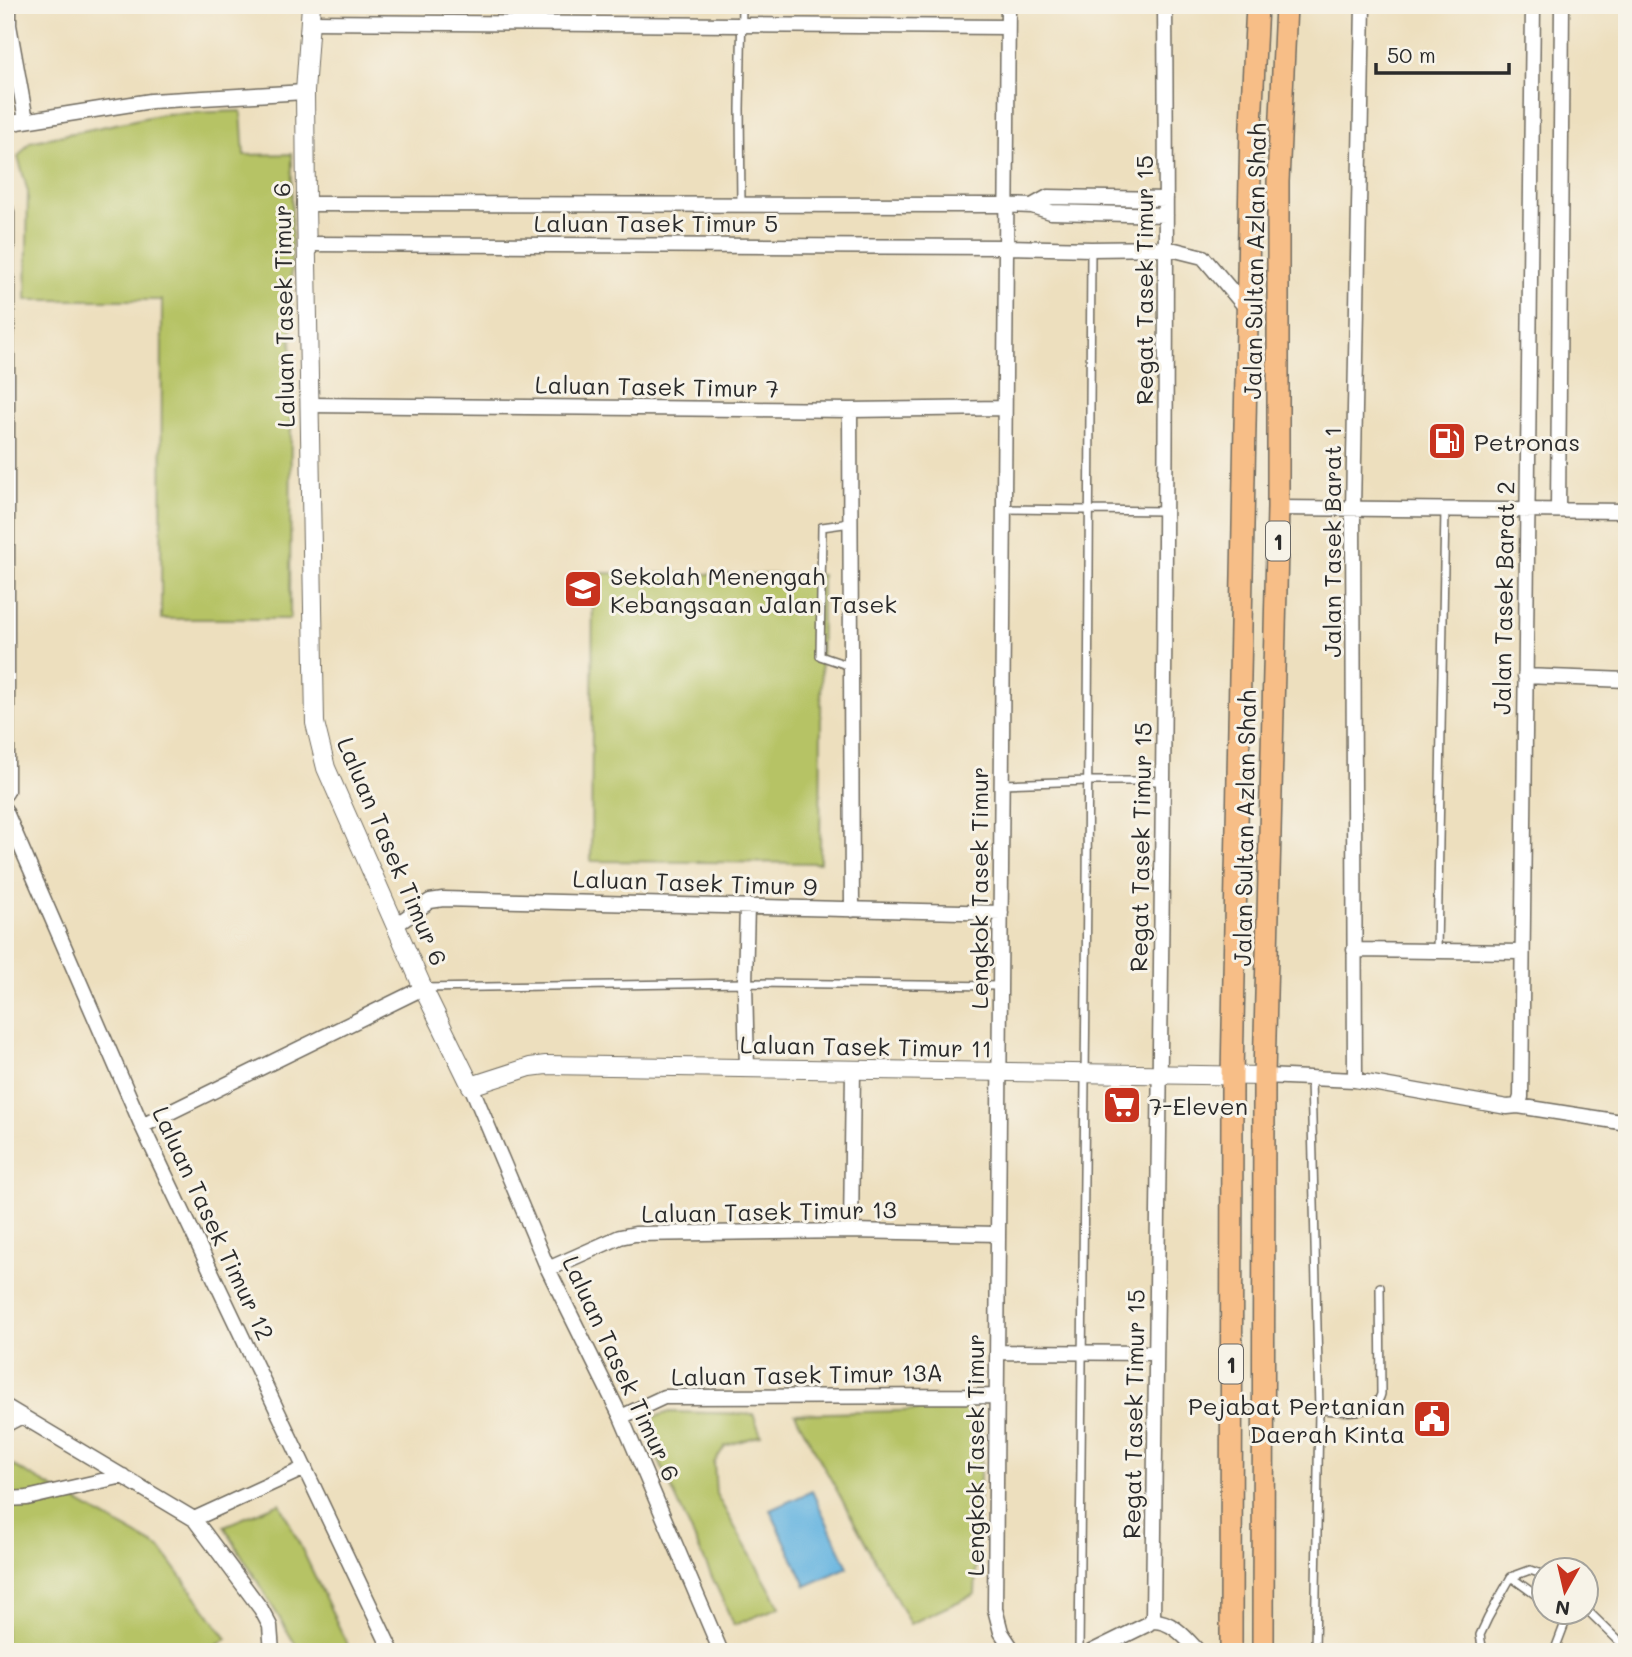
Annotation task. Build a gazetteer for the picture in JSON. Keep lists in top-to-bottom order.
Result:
{
  "streets": {
    "main road": ["Jalan Sultan Azlan Shah", "1"],
    "street": [
      "Laluan Tasek Timur 5",
      "Regat Tasek Timur 15",
      "Laluan Tasek Timur 6",
      "Laluan Tasek Timur 7",
      "Jalan Tasek Barat 1",
      "Jalan Tasek Barat 2",
      "Laluan Tasek Timur 9",
      "Lengkok Tasek Timur",
      "Laluan Tasek Timur 11",
      "Laluan Tasek Timur 13",
      "Laluan Tasek Timur 12",
      "Laluan Tasek Timur 13A"
    ]
  },
  "crossings": [
    ["Laluan Tasek Timur 5", "Laluan Tasek Timur 6"],
    ["Laluan Tasek Timur 5", "Lengkok Tasek Timur"],
    ["Jalan Sultan Azlan Shah", "Laluan Tasek Timur 11"],
    ["Regat Tasek Timur 15", "Laluan Tasek Timur 11"],
    ["Laluan Tasek Timur 6", "Laluan Tasek Timur 7"],
    ["Laluan Tasek Timur 6", "Laluan Tasek Timur 9"],
    ["Laluan Tasek Timur 6", "Laluan Tasek Timur 11"],
    ["Laluan Tasek Timur 6", "Laluan Tasek Timur 13"],
    ["Laluan Tasek Timur 6", "Laluan Tasek Timur 13A"],
    ["Laluan Tasek Timur 7", "Lengkok Tasek Timur"],
    ["Laluan Tasek Timur 9", "Lengkok Tasek Timur"],
    ["Lengkok Tasek Timur", "Laluan Tasek Timur 11"],
    ["Lengkok Tasek Timur", "Laluan Tasek Timur 13"],
    ["Lengkok Tasek Timur", "Laluan Tasek Timur 13A"]
  ],
  "places": {
    "fuel station": ["Petronas"],
    "school or university": ["Sekolah Menengah Kebangsaan Jalan Tasek"],
    "supermarket": ["7-Eleven"],
    "public building": ["Pejabat Pertanian Daerah Kinta"]
  },
  "scale_bar": "50 m",
  "north": "bottom"
}
